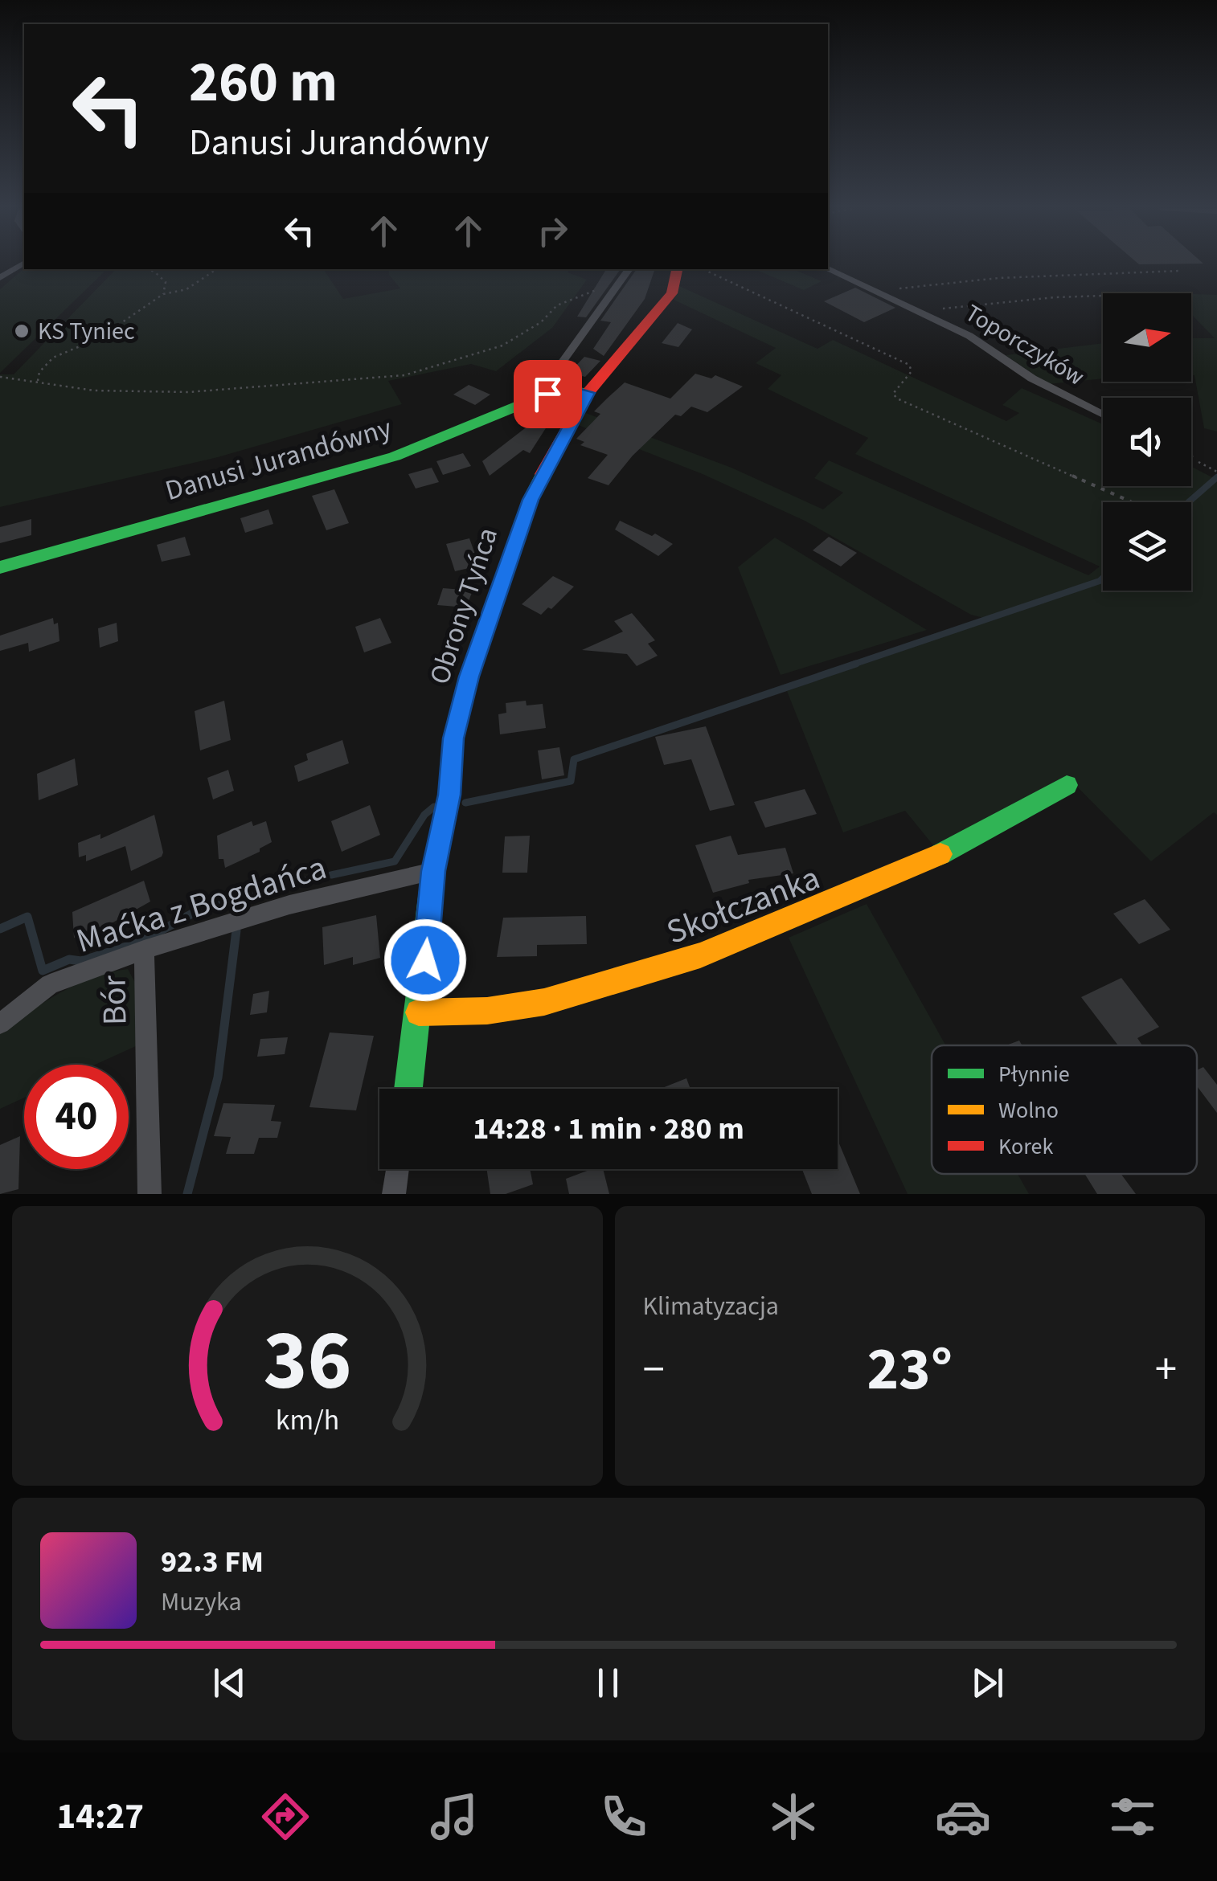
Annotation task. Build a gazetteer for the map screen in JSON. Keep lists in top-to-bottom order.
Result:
{
  "streets": {
    "street": [
      "Toporczyków",
      "Danusi Jurandówny",
      "Obrony Tyńca",
      "Maćka z Bogdańca",
      "Skołczanka",
      "Bór"
    ]
  },
  "crossings": [
    ["Obrony Tyńca", "Maćka z Bogdańca"],
    ["Obrony Tyńca", "Skołczanka"],
    ["Maćka z Bogdańca", "Bór"]
  ],
  "places": ["KS Tyniec"],
  "legend": ["Płynnie", "Wolno", "Korek"],
  "north": "right",
  "page": {
    "turn": ["260 m", "Danusi Jurandówny"],
    "limit": "40",
    "trip": "14:28 · 1 min · 280 m",
    "tile": "Klimatyzacja",
    "heat": ["−", "23°", "+"],
    "song": ["92.3 FM", "Muzyka"],
    "tabs": "14:27",
    "gauge": ["36", "km/h"]
  }
}
